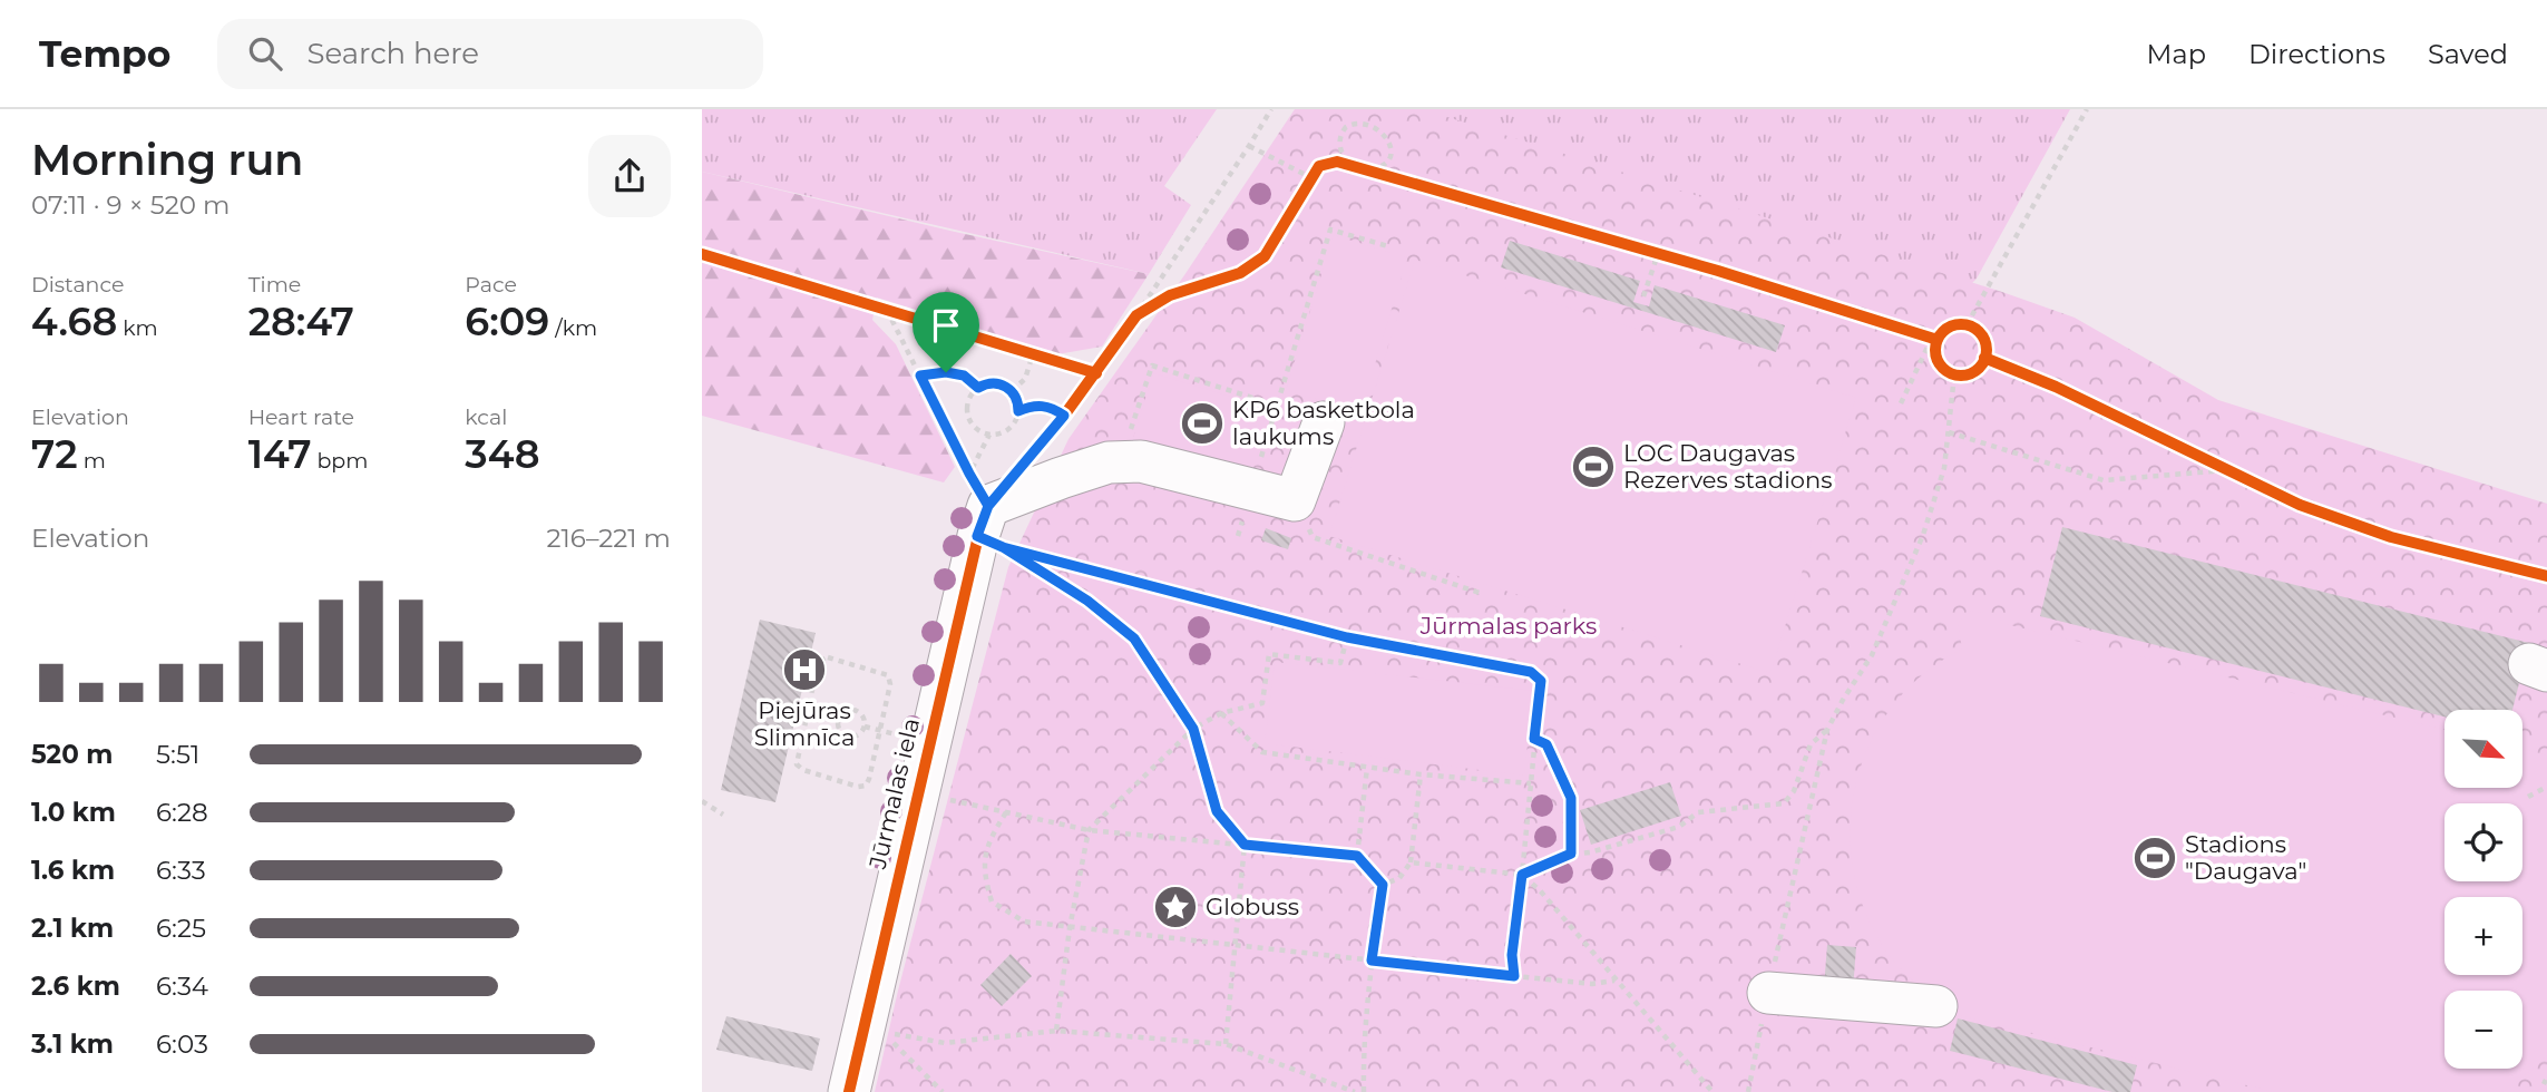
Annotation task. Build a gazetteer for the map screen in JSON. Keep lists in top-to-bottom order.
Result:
{
  "streets": {
    "street": ["Jūrmalas iela"]
  },
  "parks": ["Jūrmalas parks"],
  "places": {
    "sports": ["KP6 basketbola laukums", "LOC Daugavas Rezerves stadions", "Stadions \"Daugava\""],
    "hospital": ["Piejūras Slimnīca"],
    "place": ["Globuss"]
  },
  "north": "bottom right",
  "page": {
    "header": "Tempo",
    "search": "Search here",
    "nav": ["Map", "Directions", "Saved"],
    "heading": ["Morning run", "07:11 · 9 × 520 m"],
    "stats": [
      ["Distance", "4.68 km"],
      ["Time", "28:47"],
      ["Pace", "6:09 /km"],
      ["Elevation", "72 m"],
      ["Heart rate", "147 bpm"],
      ["kcal", "348"]
    ],
    "chart": ["Elevation", "216–221 m"],
    "map_buttons": ["+", "−"],
    "list": [
      {
        "name": "520 m",
        "note": "5:51"
      },
      {
        "name": "1.0 km",
        "note": "6:28"
      },
      {
        "name": "1.6 km",
        "note": "6:33"
      },
      {
        "name": "2.1 km",
        "note": "6:25"
      },
      {
        "name": "2.6 km",
        "note": "6:34"
      },
      {
        "name": "3.1 km",
        "note": "6:03"
      }
    ]
  }
}
